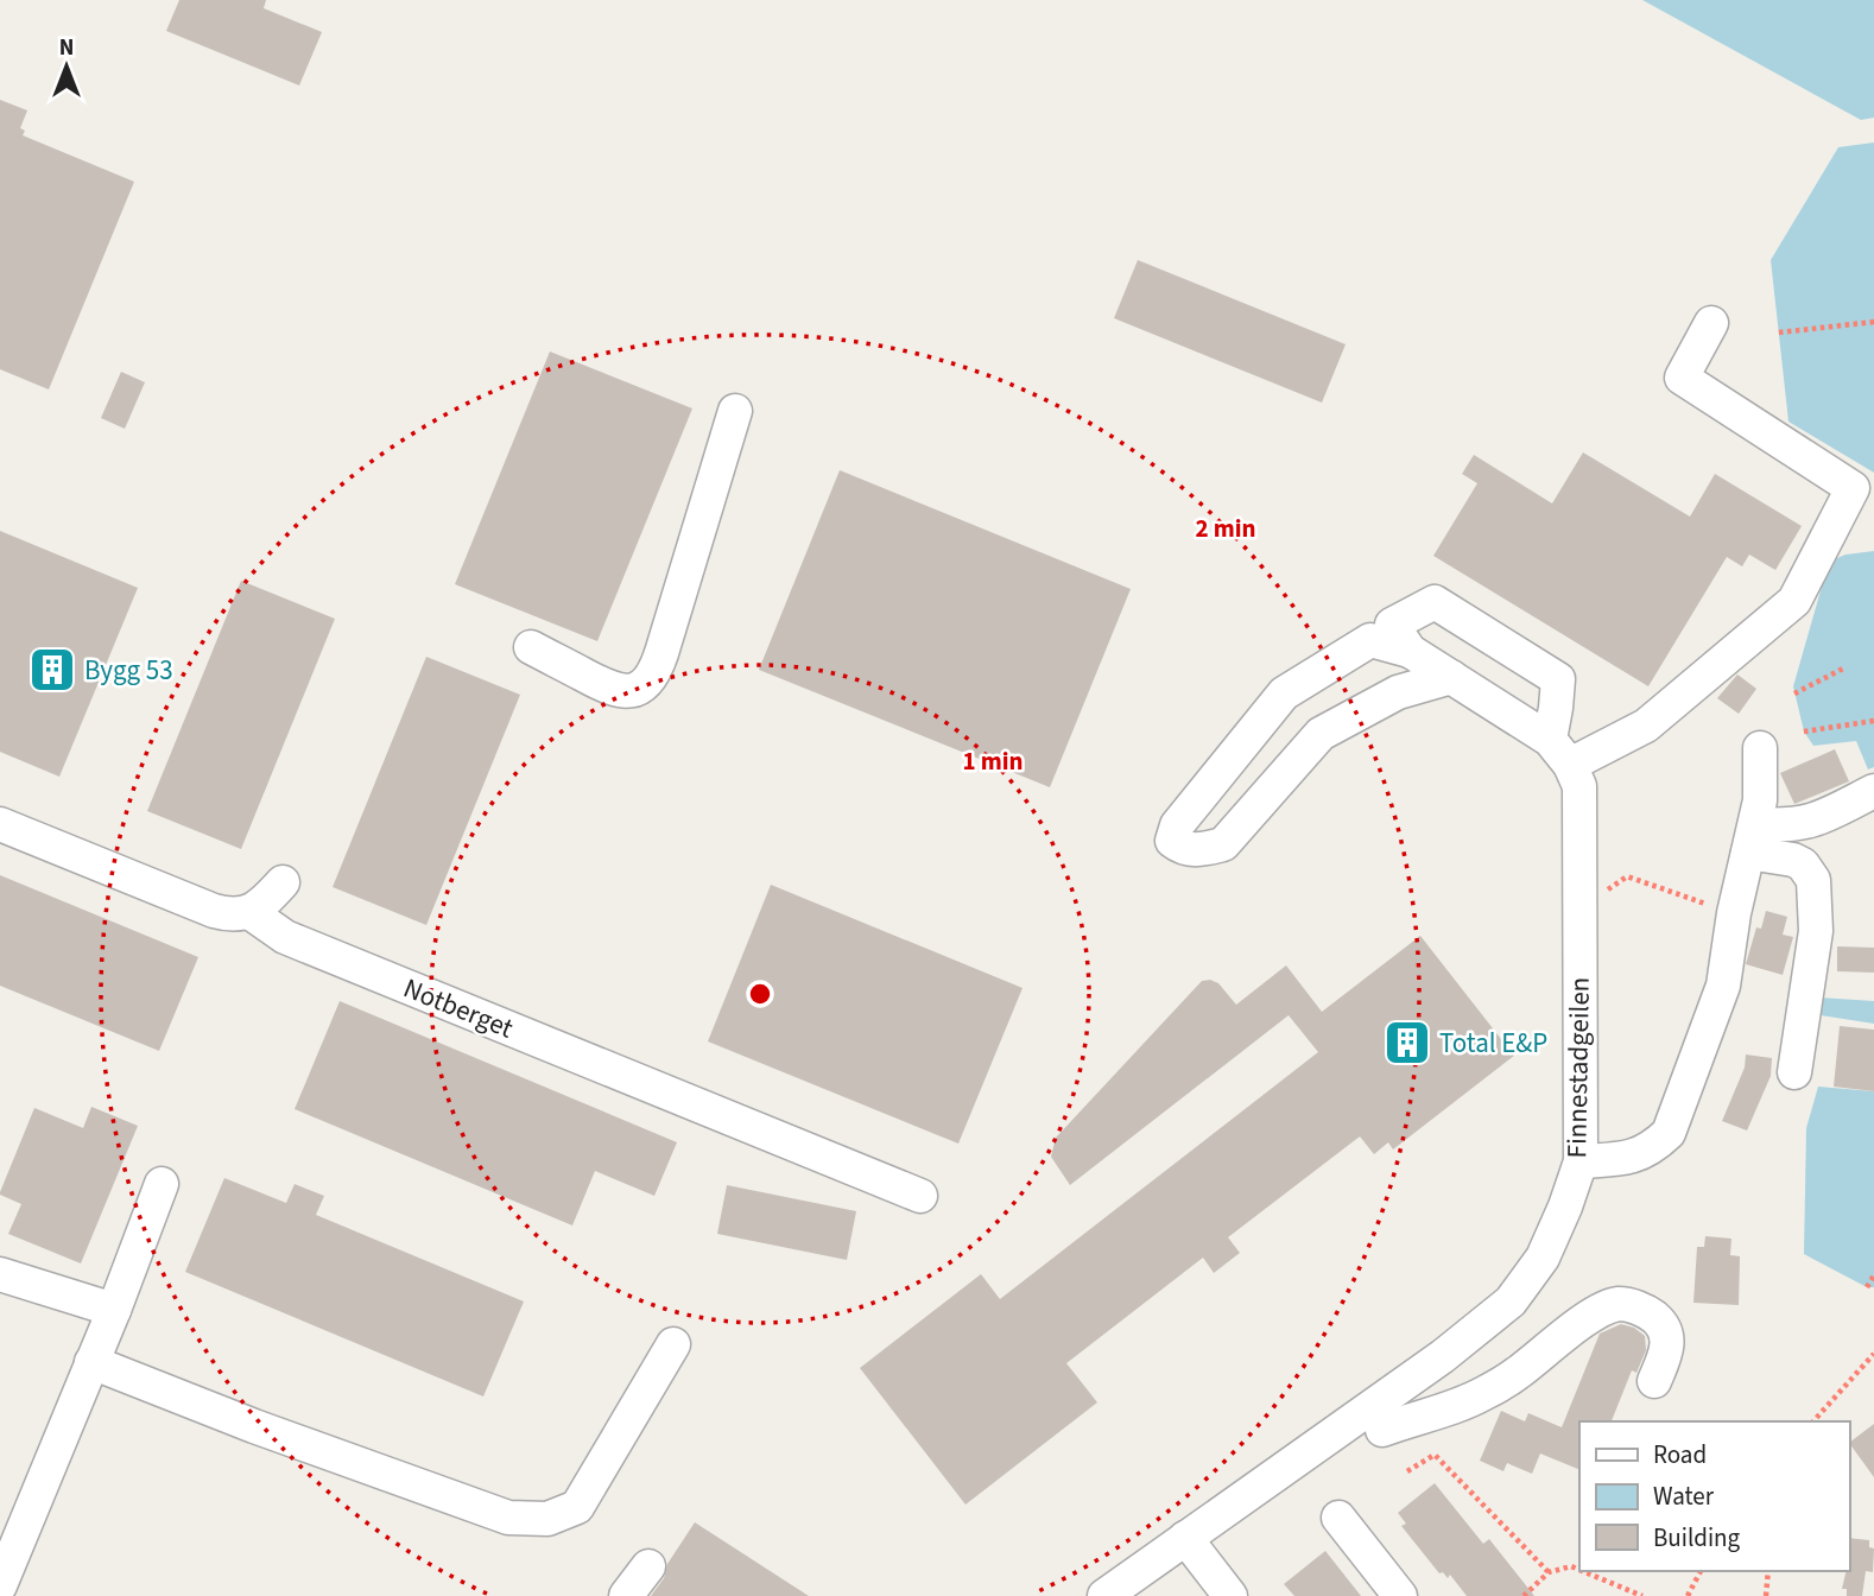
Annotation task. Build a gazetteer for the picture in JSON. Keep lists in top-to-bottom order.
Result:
{
  "streets": {
    "street": ["Notberget", "Finnestadgeilen"]
  },
  "places": {
    "building": ["Bygg 53", "Total E&P"]
  },
  "legend": ["Road", "Water", "Building"],
  "north": "top",
  "rings": ["2 min", "1 min"]
}
